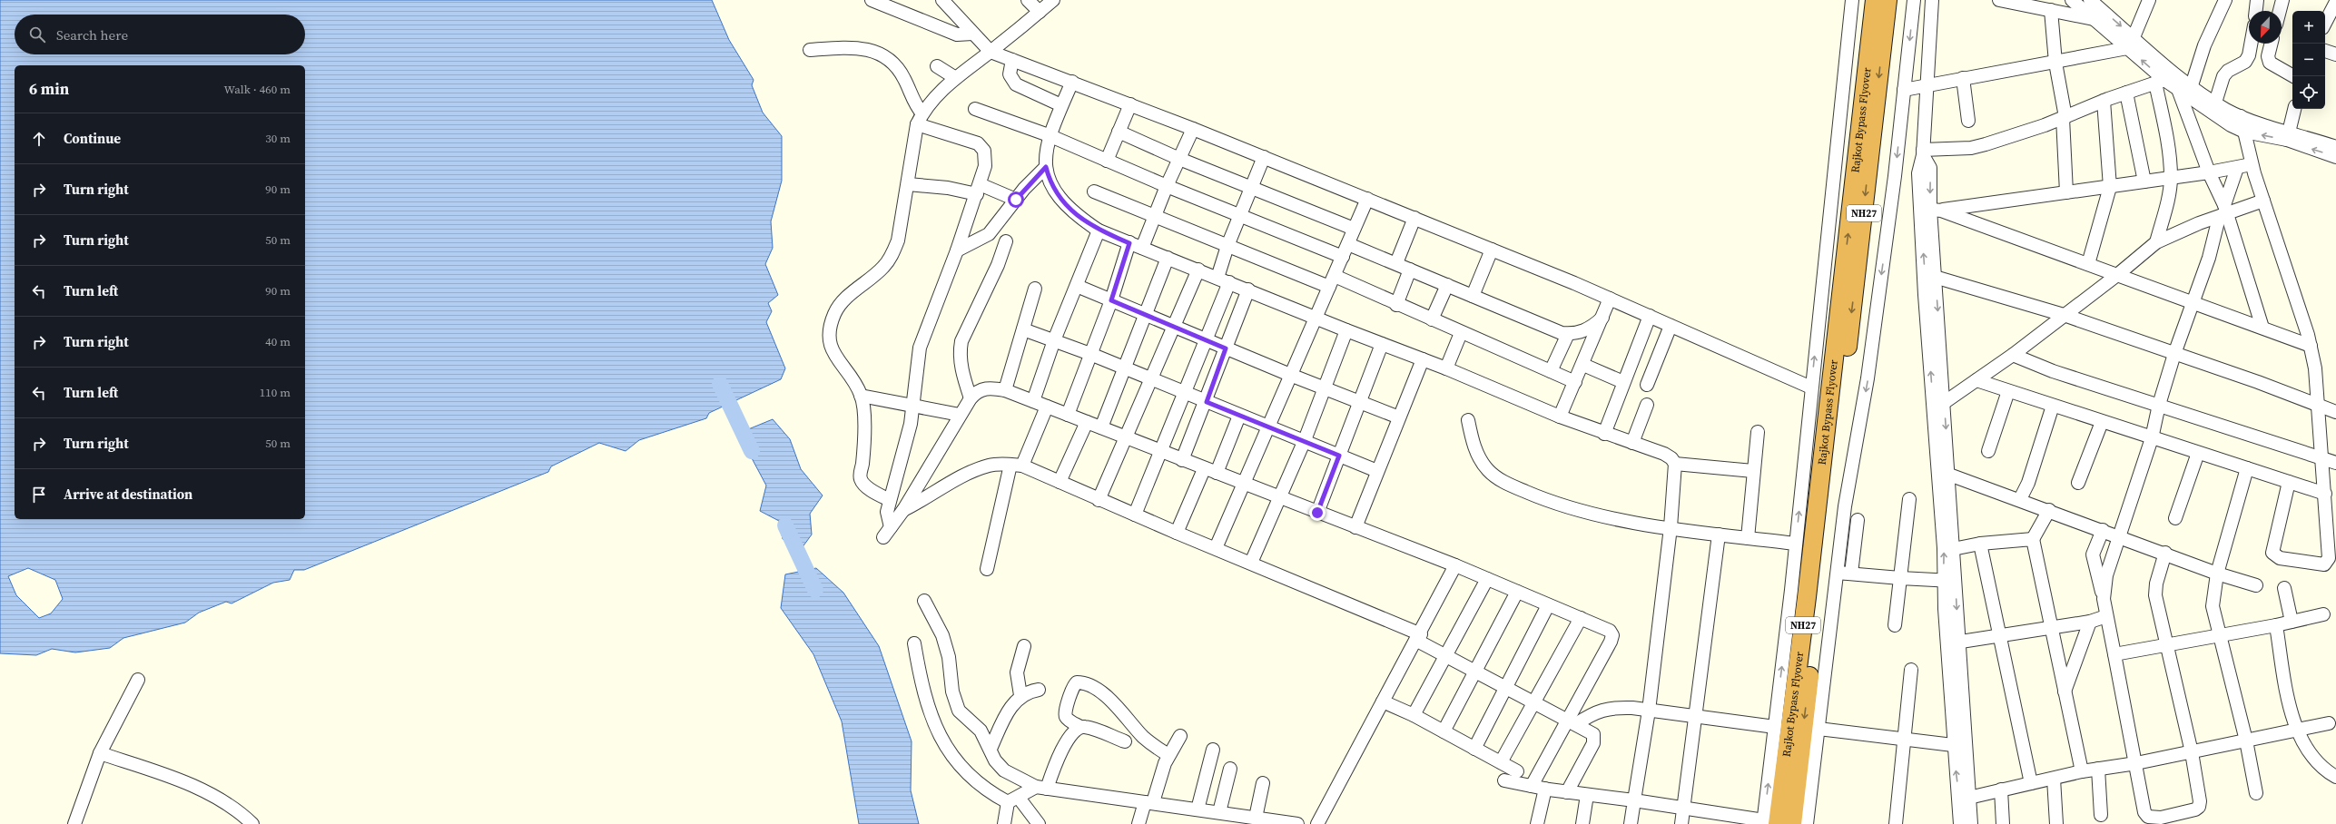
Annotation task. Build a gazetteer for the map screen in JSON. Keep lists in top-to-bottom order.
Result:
{
  "streets": {
    "highway": ["Rajkot Bypass Flyover", "NH27"]
  },
  "north": "bottom left",
  "page": {
    "map_buttons": ["+", "−"],
    "search": "Search here",
    "heading": ["6 min", "Walk · 460 m"],
    "list": [
      ["Continue", "30 m"],
      ["Turn right", "90 m"],
      ["Turn right", "50 m"],
      ["Turn left", "90 m"],
      ["Turn right", "40 m"],
      ["Turn left", "110 m"],
      ["Turn right", "50 m"],
      "Arrive at destination"
    ]
  }
}
